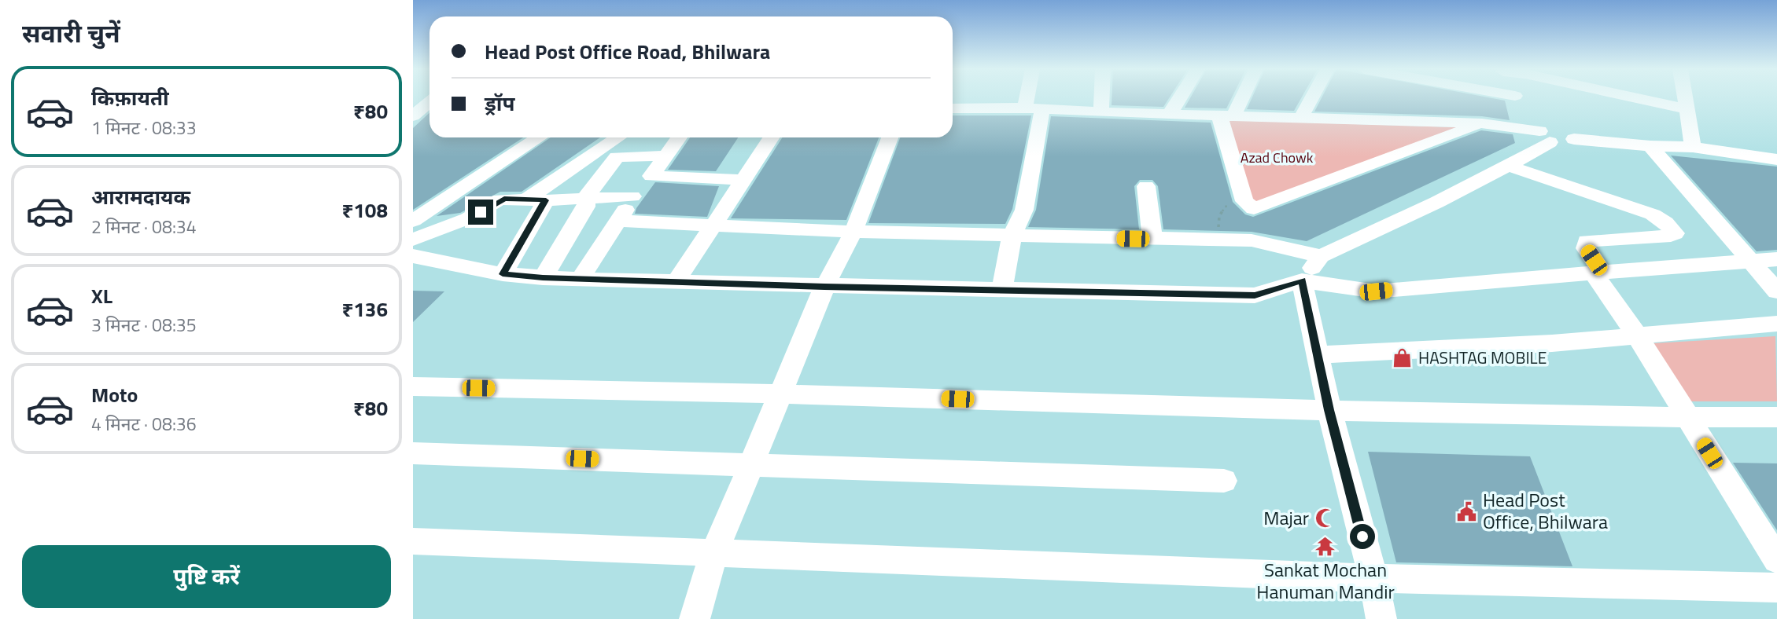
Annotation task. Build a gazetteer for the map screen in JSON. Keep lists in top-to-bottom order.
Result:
{
  "parks": ["Azad Chowk"],
  "places": {
    "shop": ["HASHTAG MOBILE"],
    "public building": ["Head Post Office, Bhilwara"],
    "mosque": ["Majar"],
    "temple": ["Sankat Mochan Hanuman Mandir"]
  },
  "page": {
    "heading": "सवारी चुनें",
    "banner": ["Head Post Office Road, Bhilwara", "ड्रॉप"],
    "list": [
      {
        "name": "किफ़ायती",
        "note": "1 मिनट · 08:33",
        "value": "₹80"
      },
      {
        "name": "आरामदायक",
        "note": "2 मिनट · 08:34",
        "value": "₹108"
      },
      {
        "name": "XL",
        "note": "3 मिनट · 08:35",
        "value": "₹136"
      },
      {
        "name": "Moto",
        "note": "4 मिनट · 08:36",
        "value": "₹80"
      }
    ],
    "buttons": "पुष्टि करें"
  }
}
